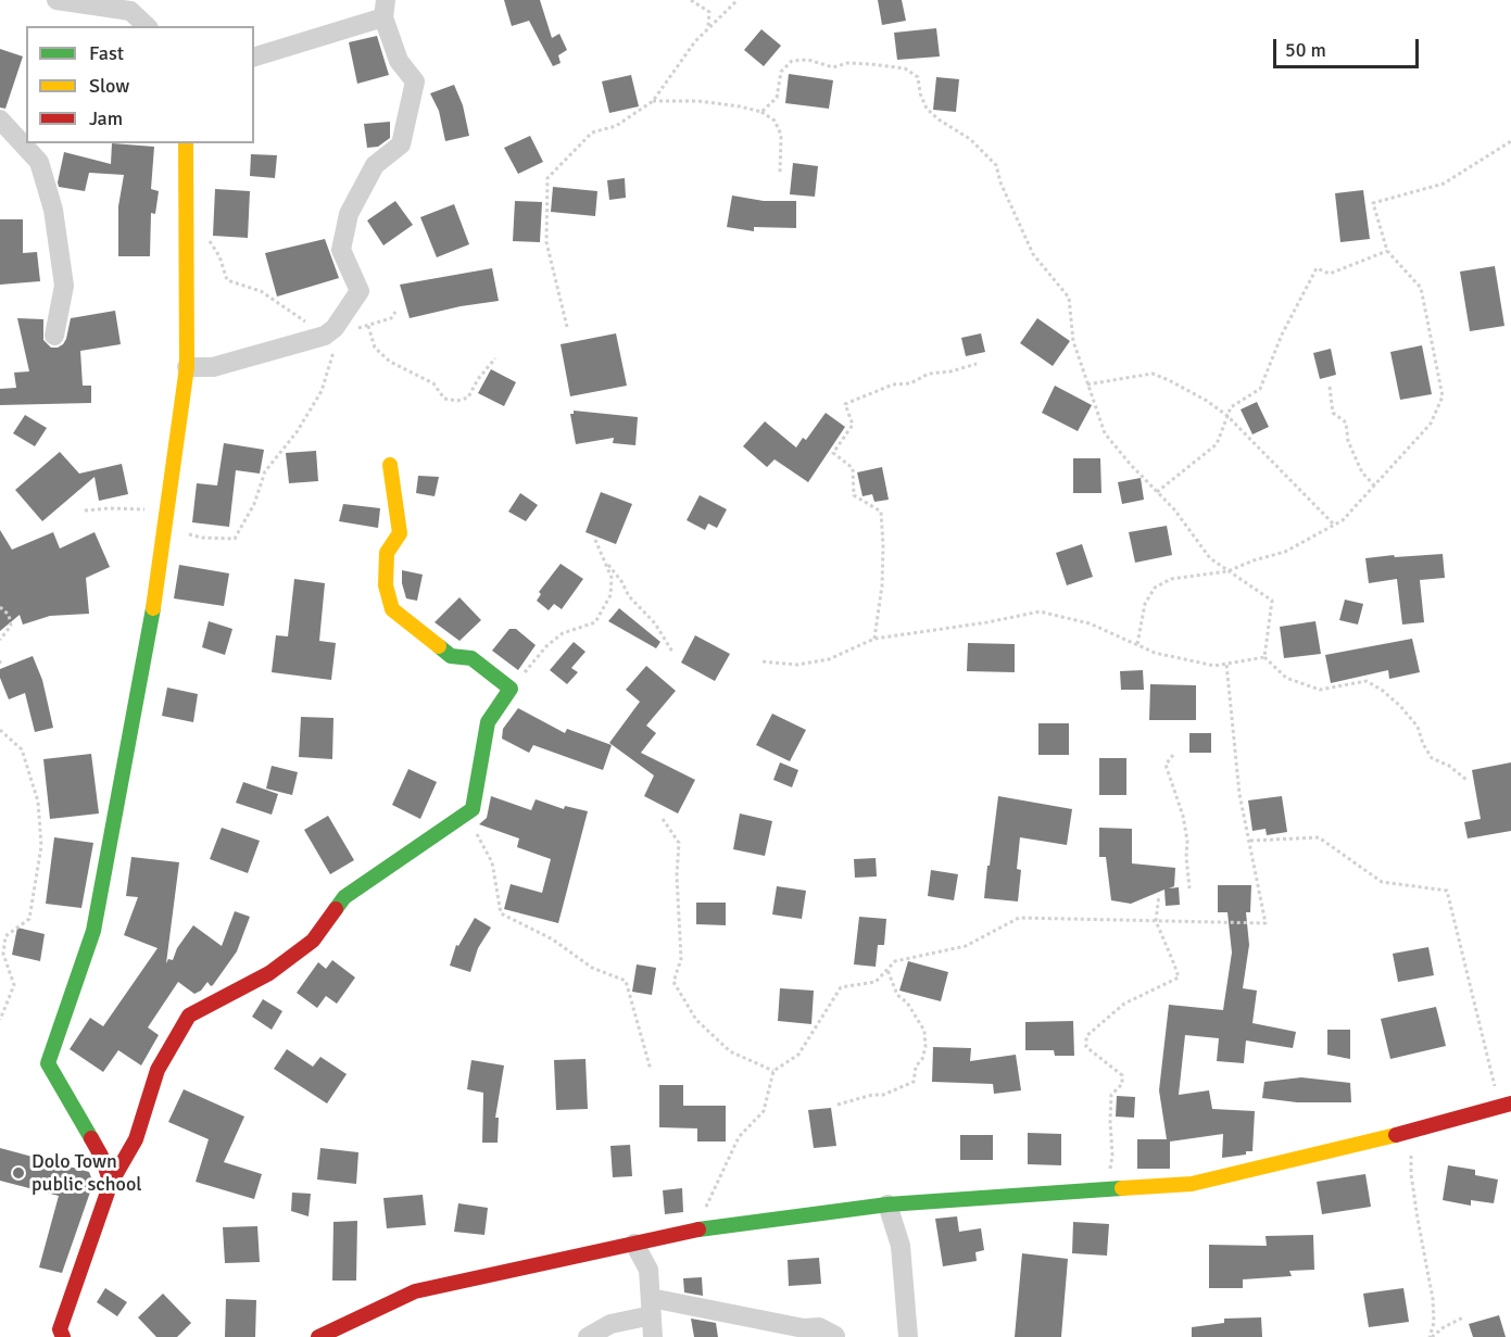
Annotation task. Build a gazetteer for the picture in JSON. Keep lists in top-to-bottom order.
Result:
{
  "places": ["Dolo Town public school"],
  "legend": ["Fast", "Slow", "Jam"],
  "scale_bar": "50 m"
}
